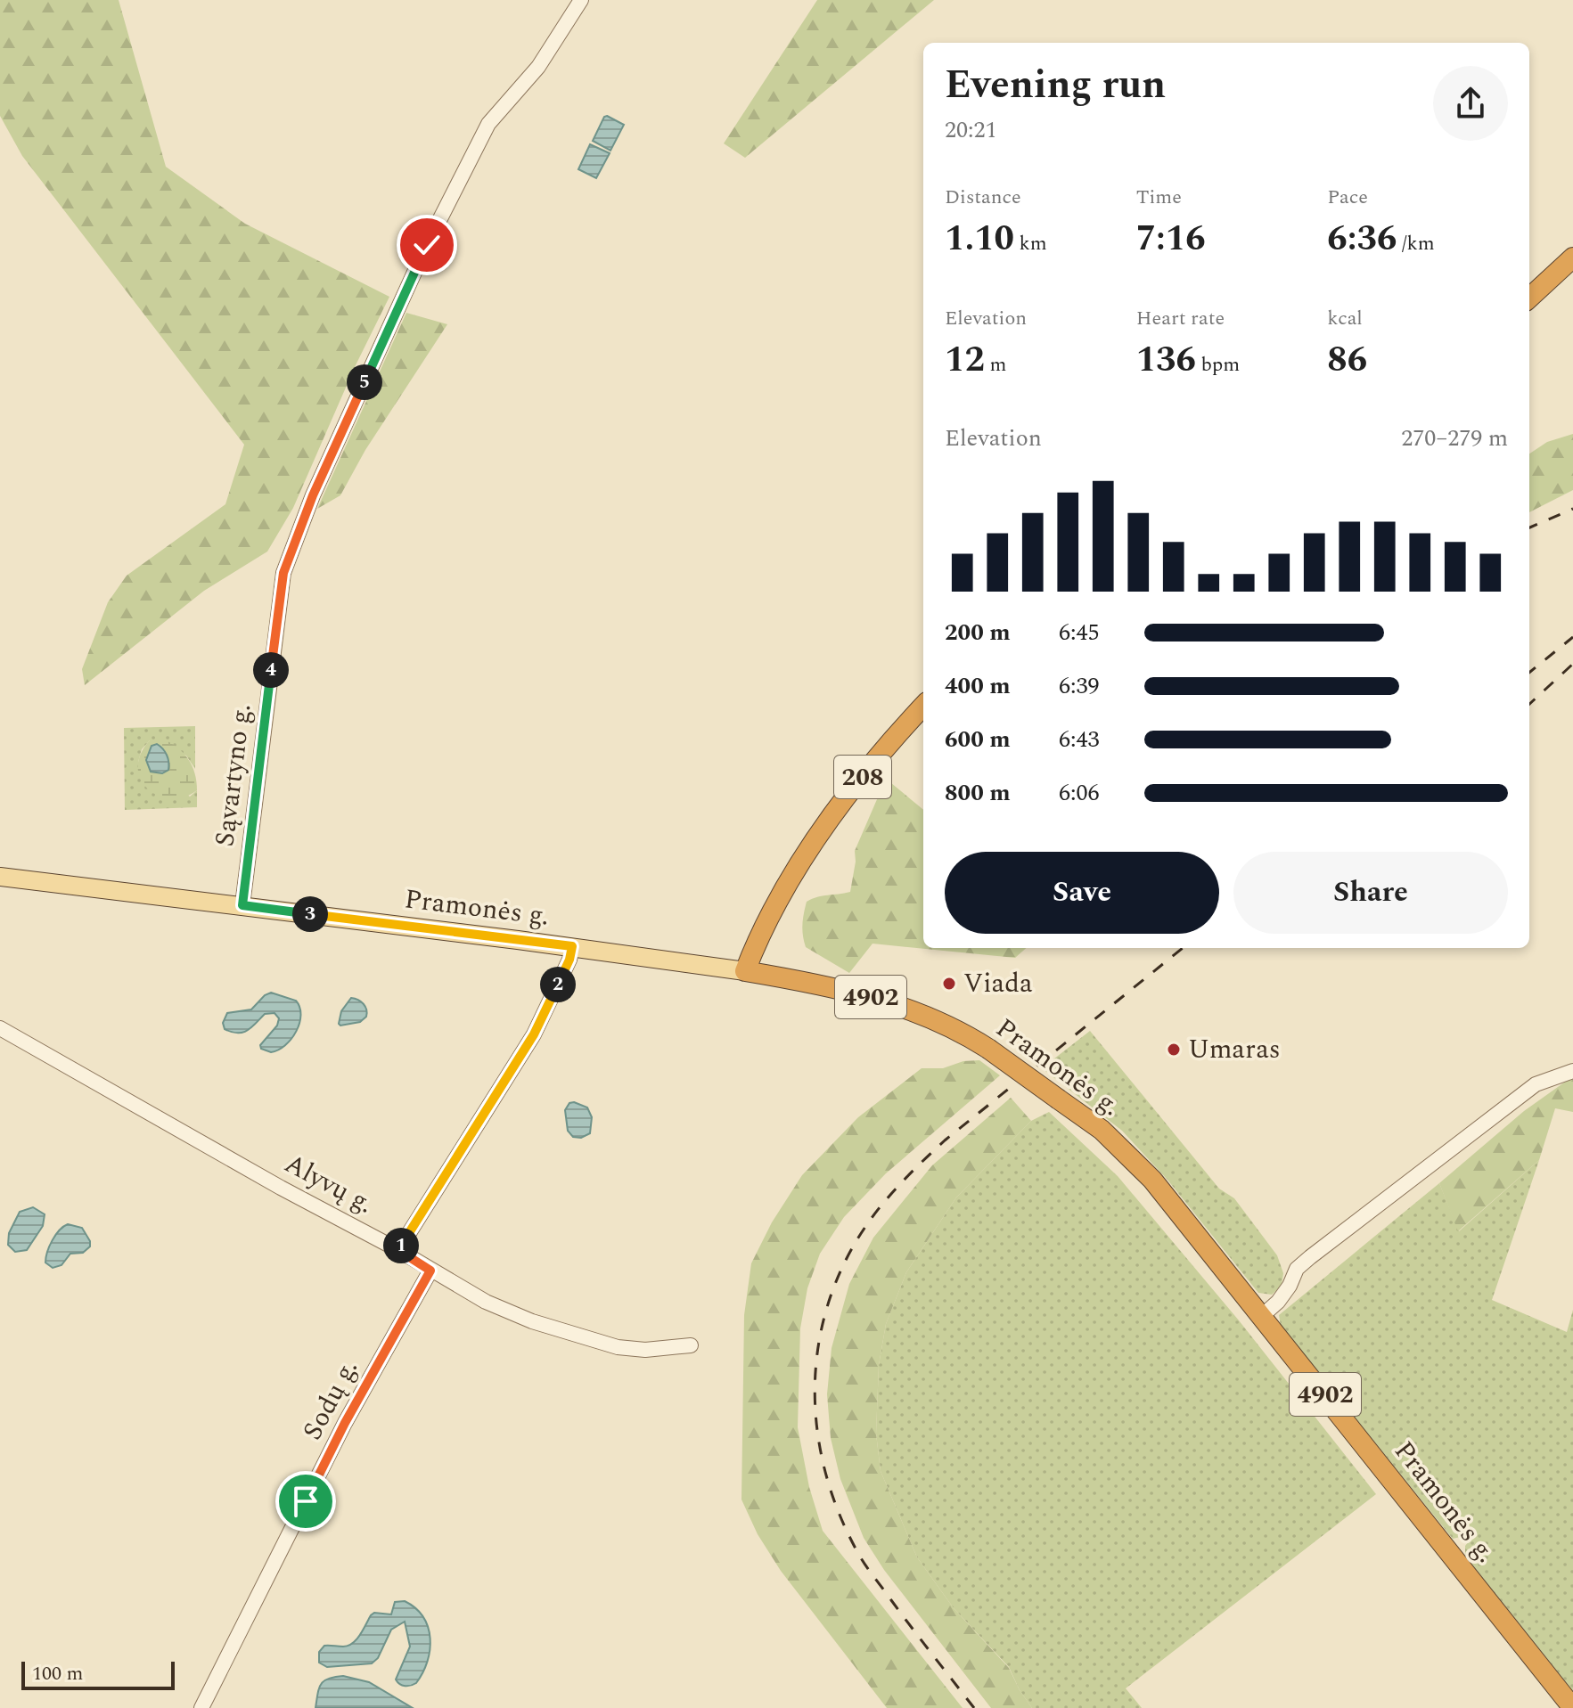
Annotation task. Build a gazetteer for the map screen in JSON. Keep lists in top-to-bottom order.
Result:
{
  "streets": {
    "highway": ["208", "Pramonės g.", "4902"],
    "street": ["Sąvartyno g.", "Alyvų g.", "Sodų g."]
  },
  "crossings": [
    ["Sąvartyno g.", "Pramonės g."],
    ["208", "Pramonės g."],
    ["Alyvų g.", "Sodų g."]
  ],
  "places": ["Viada", "Umaras"],
  "scale_bar": "100 m",
  "page": {
    "heading": ["Evening run", "20:21"],
    "stats": [
      ["Distance", "1.10 km"],
      ["Time", "7:16"],
      ["Pace", "6:36 /km"],
      ["Elevation", "12 m"],
      ["Heart rate", "136 bpm"],
      ["kcal", "86"]
    ],
    "pins": [
      "5",
      "4",
      "3",
      "2",
      "1"
    ],
    "chart": ["Elevation", "270–279 m"],
    "list": [
      {
        "name": "200 m",
        "note": "6:45"
      },
      {
        "name": "400 m",
        "note": "6:39"
      },
      {
        "name": "600 m",
        "note": "6:43"
      },
      {
        "name": "800 m",
        "note": "6:06"
      }
    ],
    "buttons": ["Save", "Share"],
    "scale": "100 m"
  }
}
